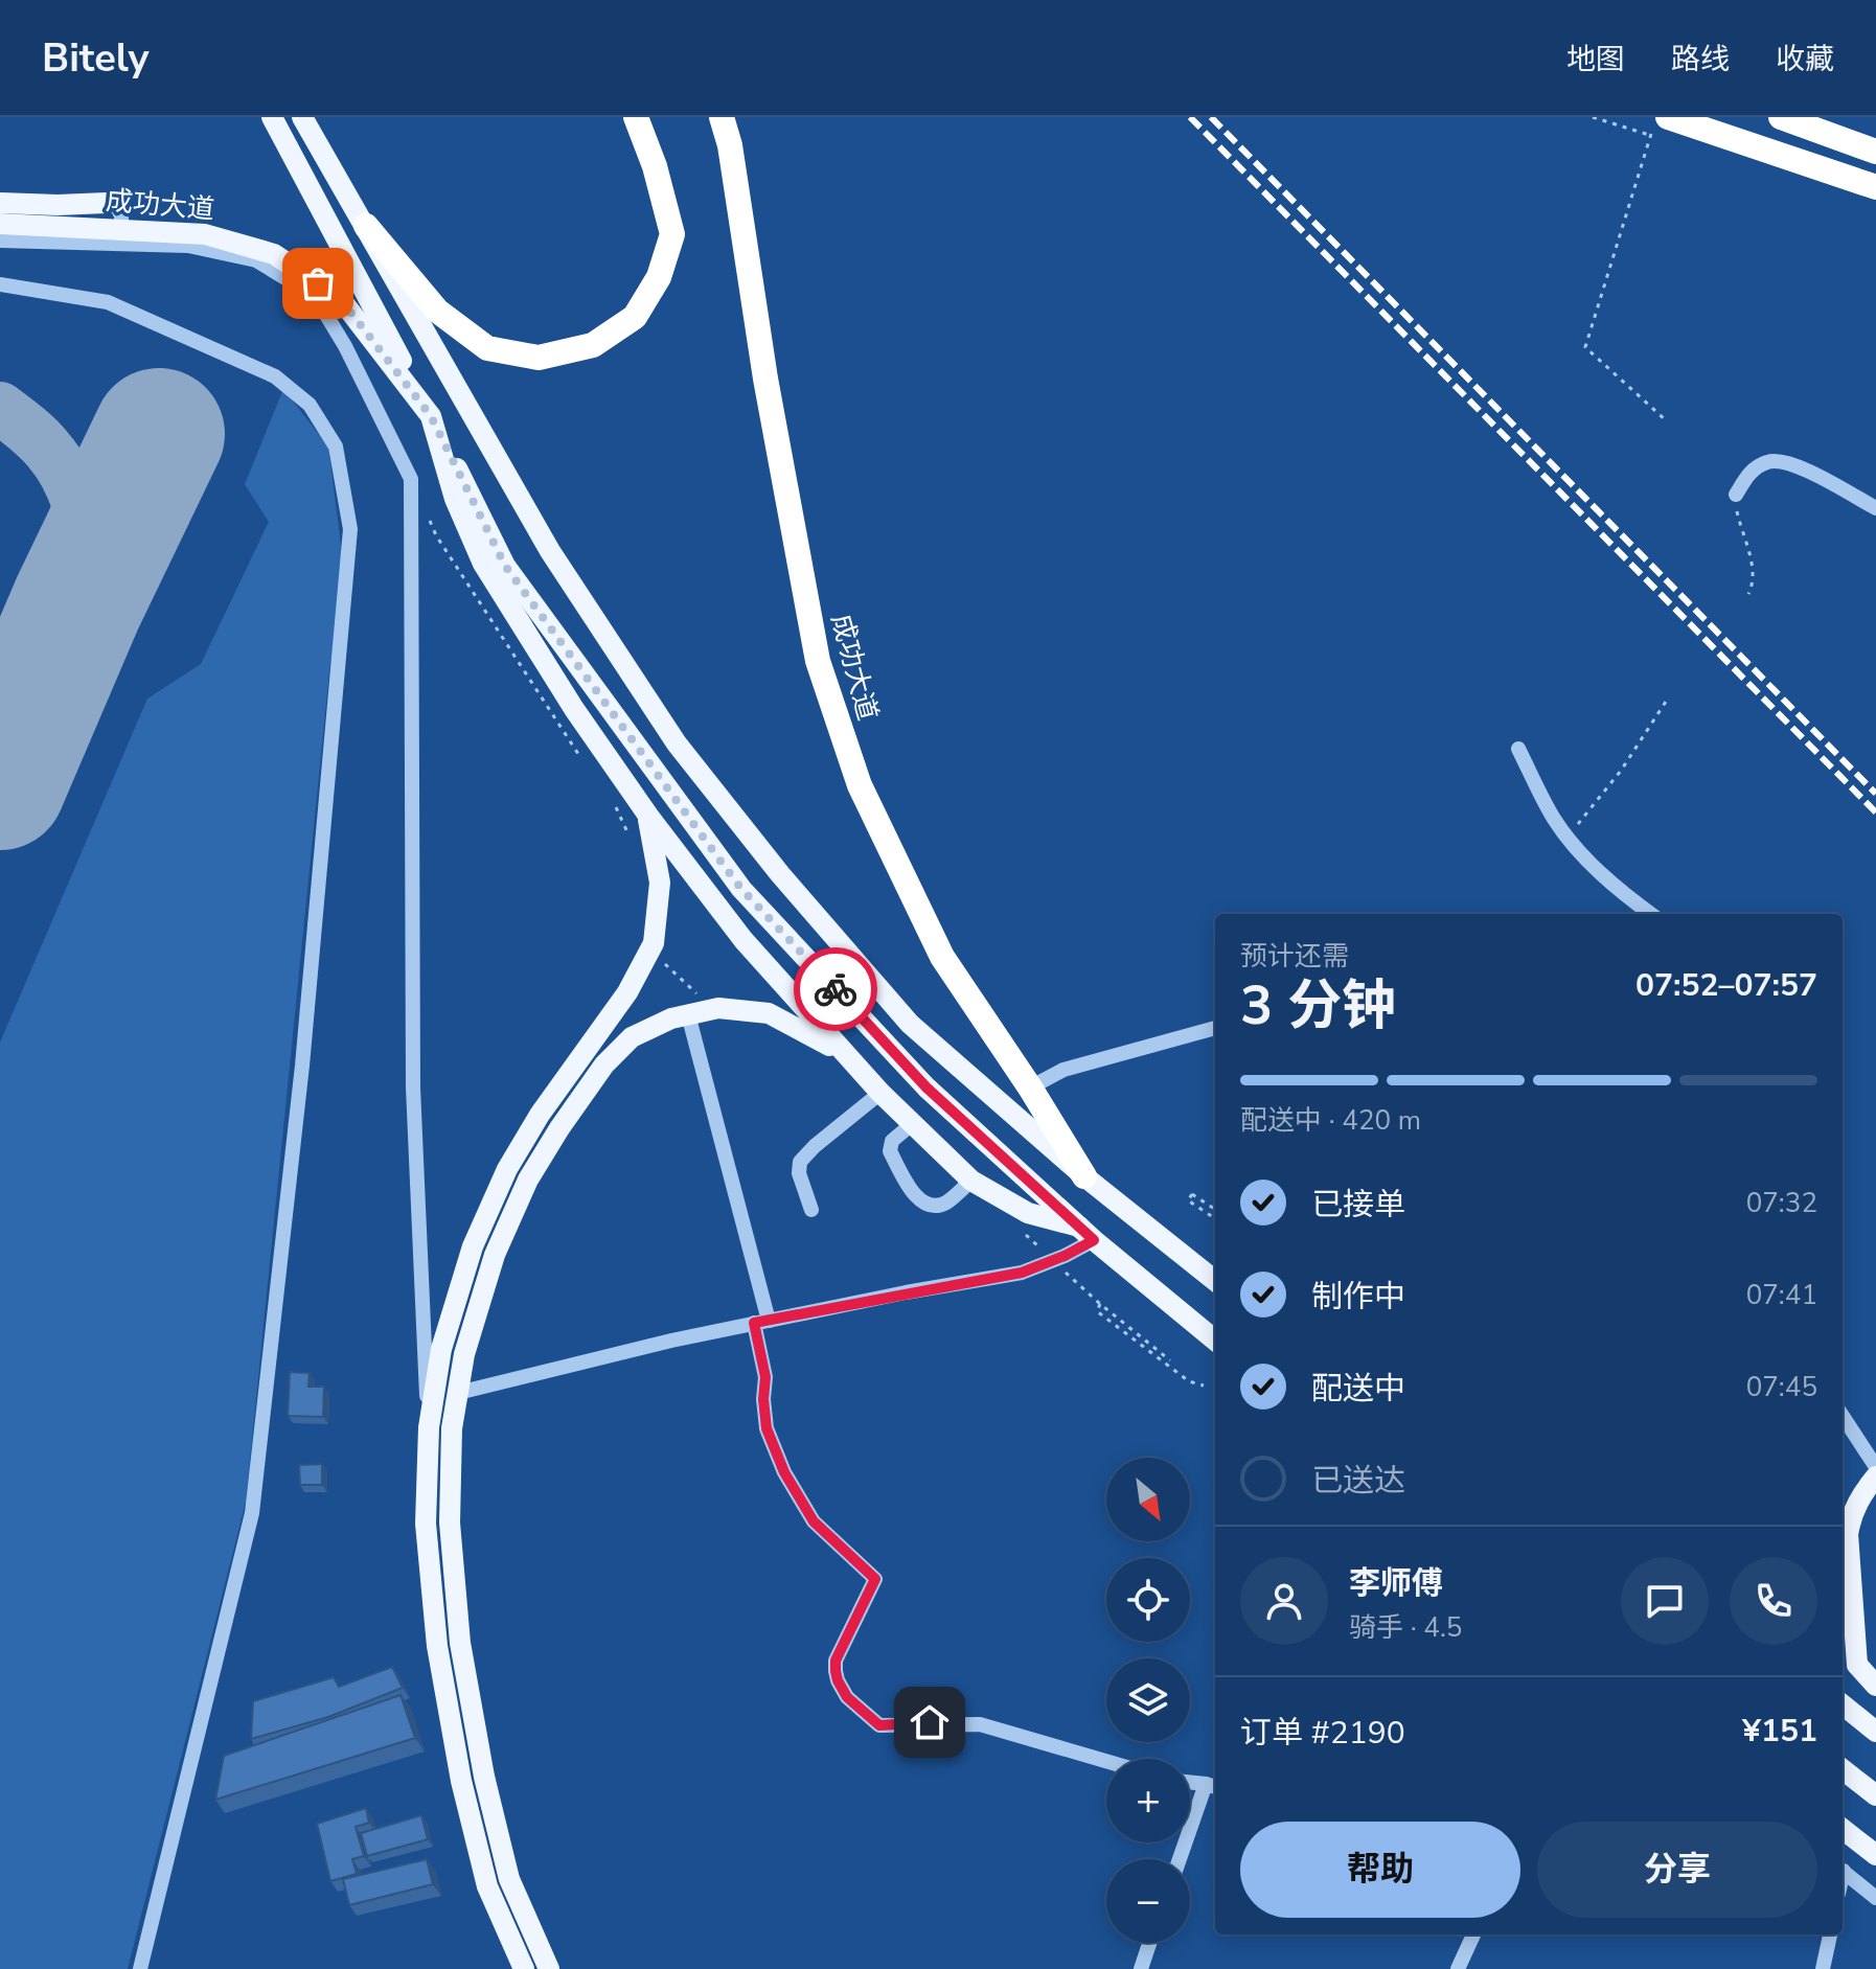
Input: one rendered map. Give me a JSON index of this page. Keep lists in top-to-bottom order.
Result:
{
  "streets": {
    "highway": ["成功大道"]
  },
  "north": "bottom right",
  "page": {
    "header": "Bitely",
    "nav": ["地图", "路线", "收藏"],
    "heading": ["3 分钟", "预计还需", "07:52–07:57"],
    "panel": [
      "李师傅",
      "骑手 · 4.5",
      "订单 #2190",
      "¥151"
    ],
    "bar": "配送中 · 420 m",
    "list": [
      ["已接单", "07:32"],
      ["制作中", "07:41"],
      ["配送中", "07:45"],
      "已送达"
    ],
    "map_buttons": ["+", "−"],
    "buttons": ["帮助", "分享"]
  }
}
